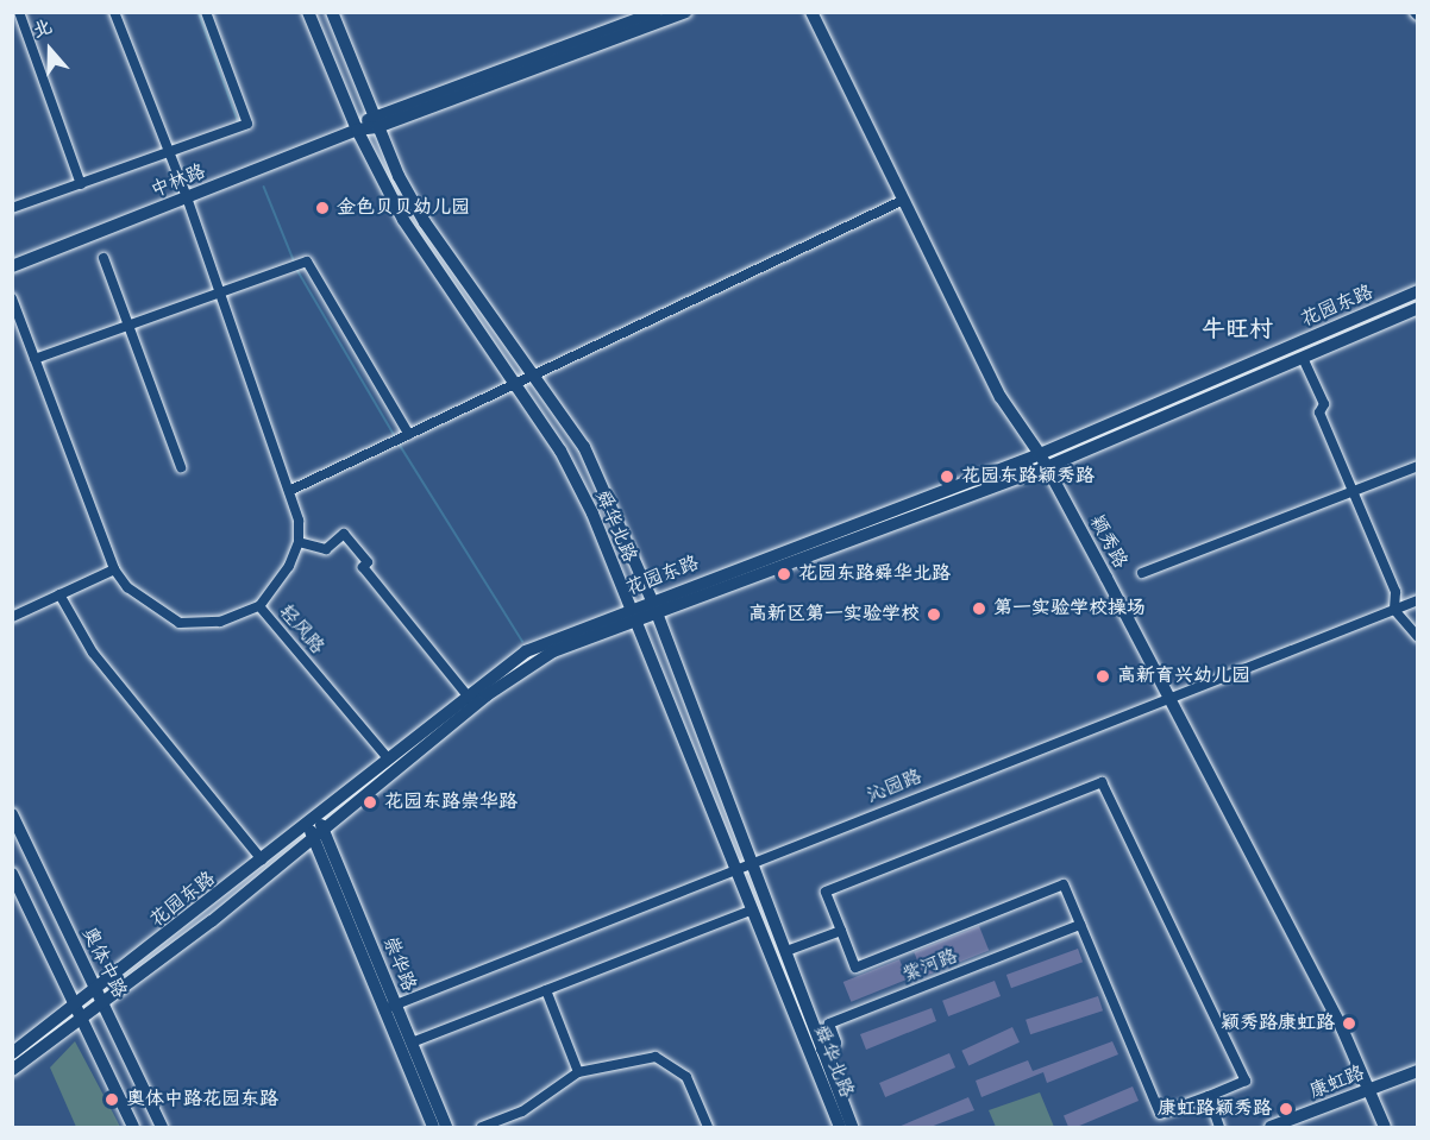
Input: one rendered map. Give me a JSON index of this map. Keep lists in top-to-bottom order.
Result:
{
  "streets": {
    "main road": [
      "中林路",
      "花园东路",
      "舜华北路",
      "颖秀路",
      "奥体中路",
      "崇华路",
      "康虹路"
    ],
    "street": ["轻风路", "沁园路", "紫河路"]
  },
  "crossings": [
    ["中林路", "舜华北路"],
    ["花园东路", "舜华北路"],
    ["花园东路", "颖秀路"],
    ["花园东路", "轻风路"],
    ["花园东路", "奥体中路"],
    ["花园东路", "崇华路"],
    ["舜华北路", "沁园路"],
    ["舜华北路", "紫河路"],
    ["颖秀路", "沁园路"],
    ["颖秀路", "康虹路"],
    ["沁园路", "崇华路"]
  ],
  "districts": ["牛旺村"],
  "places": [
    "金色贝贝幼儿园",
    "花园东路颖秀路",
    "花园东路舜华北路",
    "第一实验学校操场",
    "高新区第一实验学校",
    "高新育兴幼儿园",
    "花园东路崇华路",
    "颖秀路康虹路",
    "奥体中路花园东路",
    "康虹路颖秀路"
  ],
  "north": "top"
}
